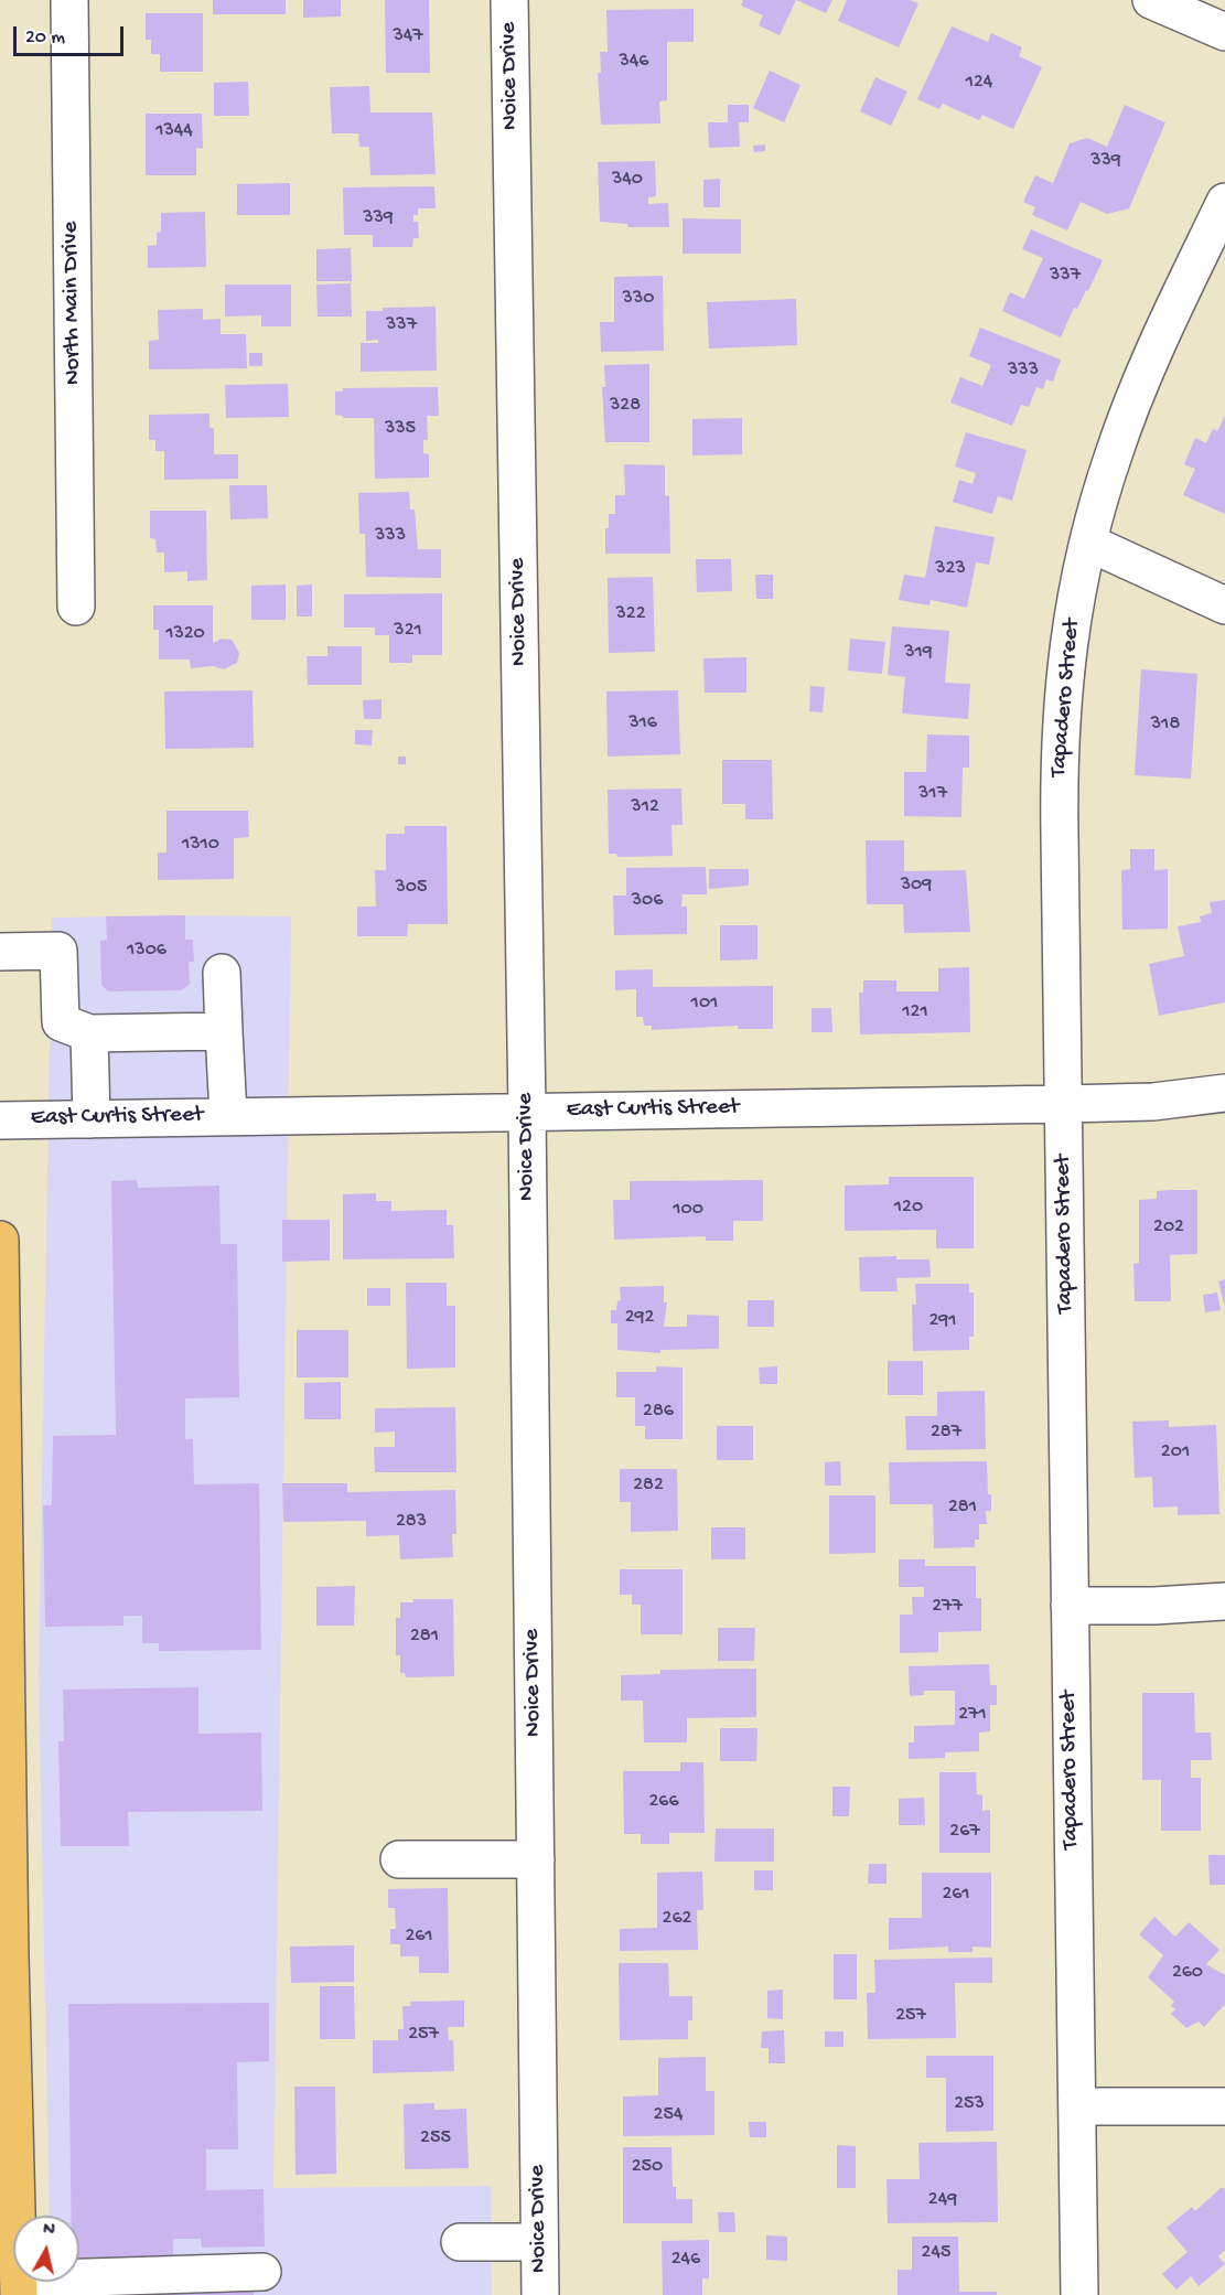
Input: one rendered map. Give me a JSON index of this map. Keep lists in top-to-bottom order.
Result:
{
  "streets": {
    "street": [
      "Noice Drive",
      "North Main Drive",
      "Tapadero Street",
      "East Curtis Street"
    ]
  },
  "crossings": [
    ["Noice Drive", "East Curtis Street"],
    ["Tapadero Street", "East Curtis Street"]
  ],
  "house_numbers": [
    "347",
    "346",
    "124",
    "1344",
    "339",
    "340",
    "339",
    "337",
    "330",
    "337",
    "333",
    "328",
    "335",
    "333",
    "323",
    "322",
    "321",
    "1320",
    "319",
    "316",
    "318",
    "317",
    "312",
    "1310",
    "309",
    "305",
    "306",
    "1306",
    "101",
    "121",
    "120",
    "100",
    "202",
    "292",
    "291",
    "286",
    "287",
    "201",
    "282",
    "281",
    "283",
    "277",
    "281",
    "271",
    "266",
    "267",
    "261",
    "262",
    "261",
    "260",
    "257",
    "257",
    "253",
    "254",
    "255",
    "250",
    "249",
    "245",
    "246"
  ],
  "scale_bar": "20 m",
  "north": "top"
}
